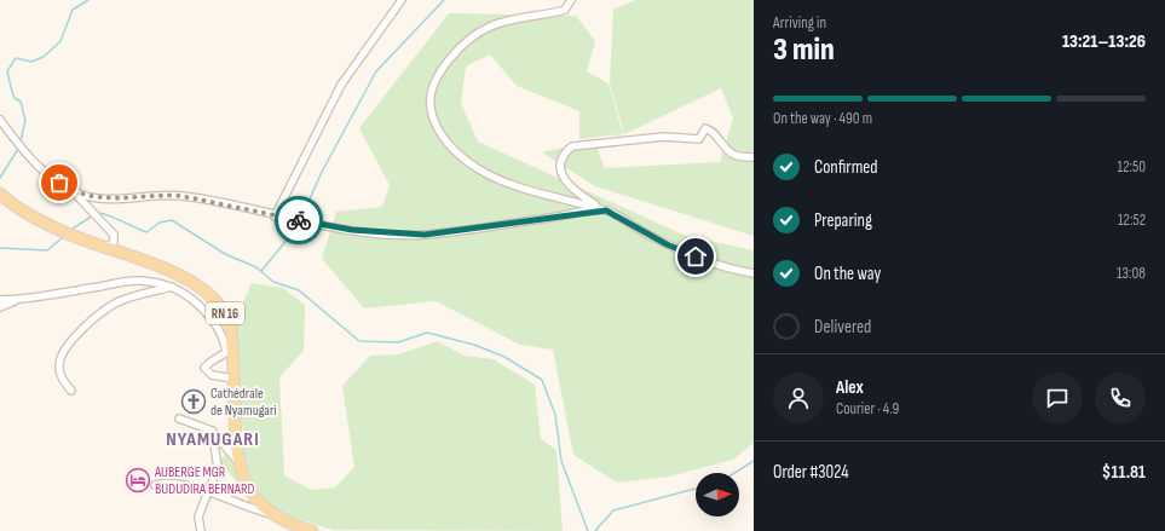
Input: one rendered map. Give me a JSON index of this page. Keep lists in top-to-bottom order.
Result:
{
  "streets": {
    "main road": ["RN 16"]
  },
  "districts": ["NYAMUGARI"],
  "places": {
    "church": ["Cathédrale de Nyamugari"],
    "hotel": ["AUBERGE MGR BUDUDIRA BERNARD"]
  },
  "north": "right",
  "page": {
    "heading": ["3 min", "Arriving in", "13:21–13:26"],
    "panel": [
      "Alex",
      "Courier · 4.9",
      "Order #3024",
      "$11.81"
    ],
    "bar": "On the way · 490 m",
    "list": [
      ["Confirmed", "12:50"],
      ["Preparing", "12:52"],
      ["On the way", "13:08"],
      "Delivered"
    ]
  }
}
